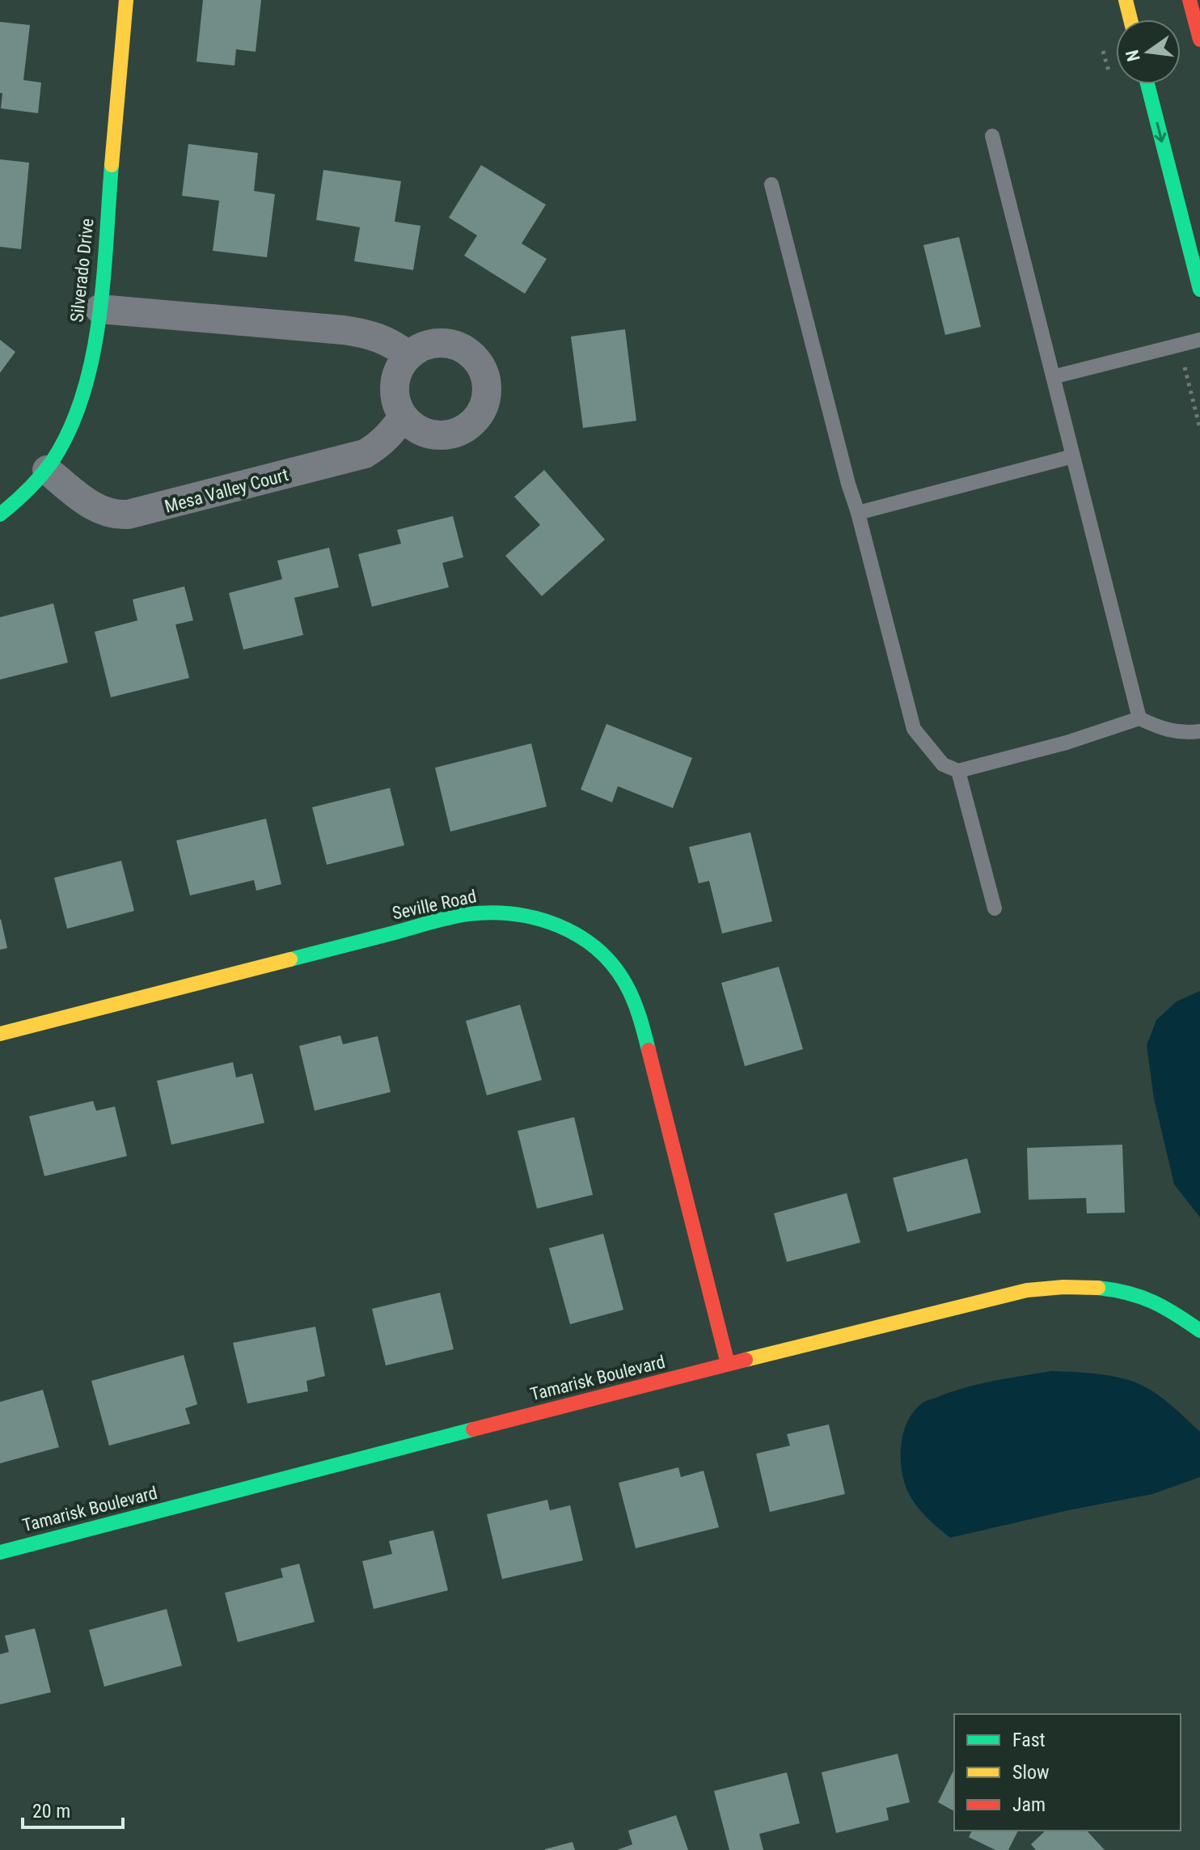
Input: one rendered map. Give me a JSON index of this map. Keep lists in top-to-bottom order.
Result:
{
  "streets": {
    "street": [
      "Silverado Drive",
      "Mesa Valley Court",
      "Seville Road",
      "Tamarisk Boulevard"
    ]
  },
  "crossings": [
    ["Silverado Drive", "Mesa Valley Court"],
    ["Seville Road", "Tamarisk Boulevard"]
  ],
  "legend": ["Fast", "Slow", "Jam"],
  "scale_bar": "20 m",
  "north": "left"
}
